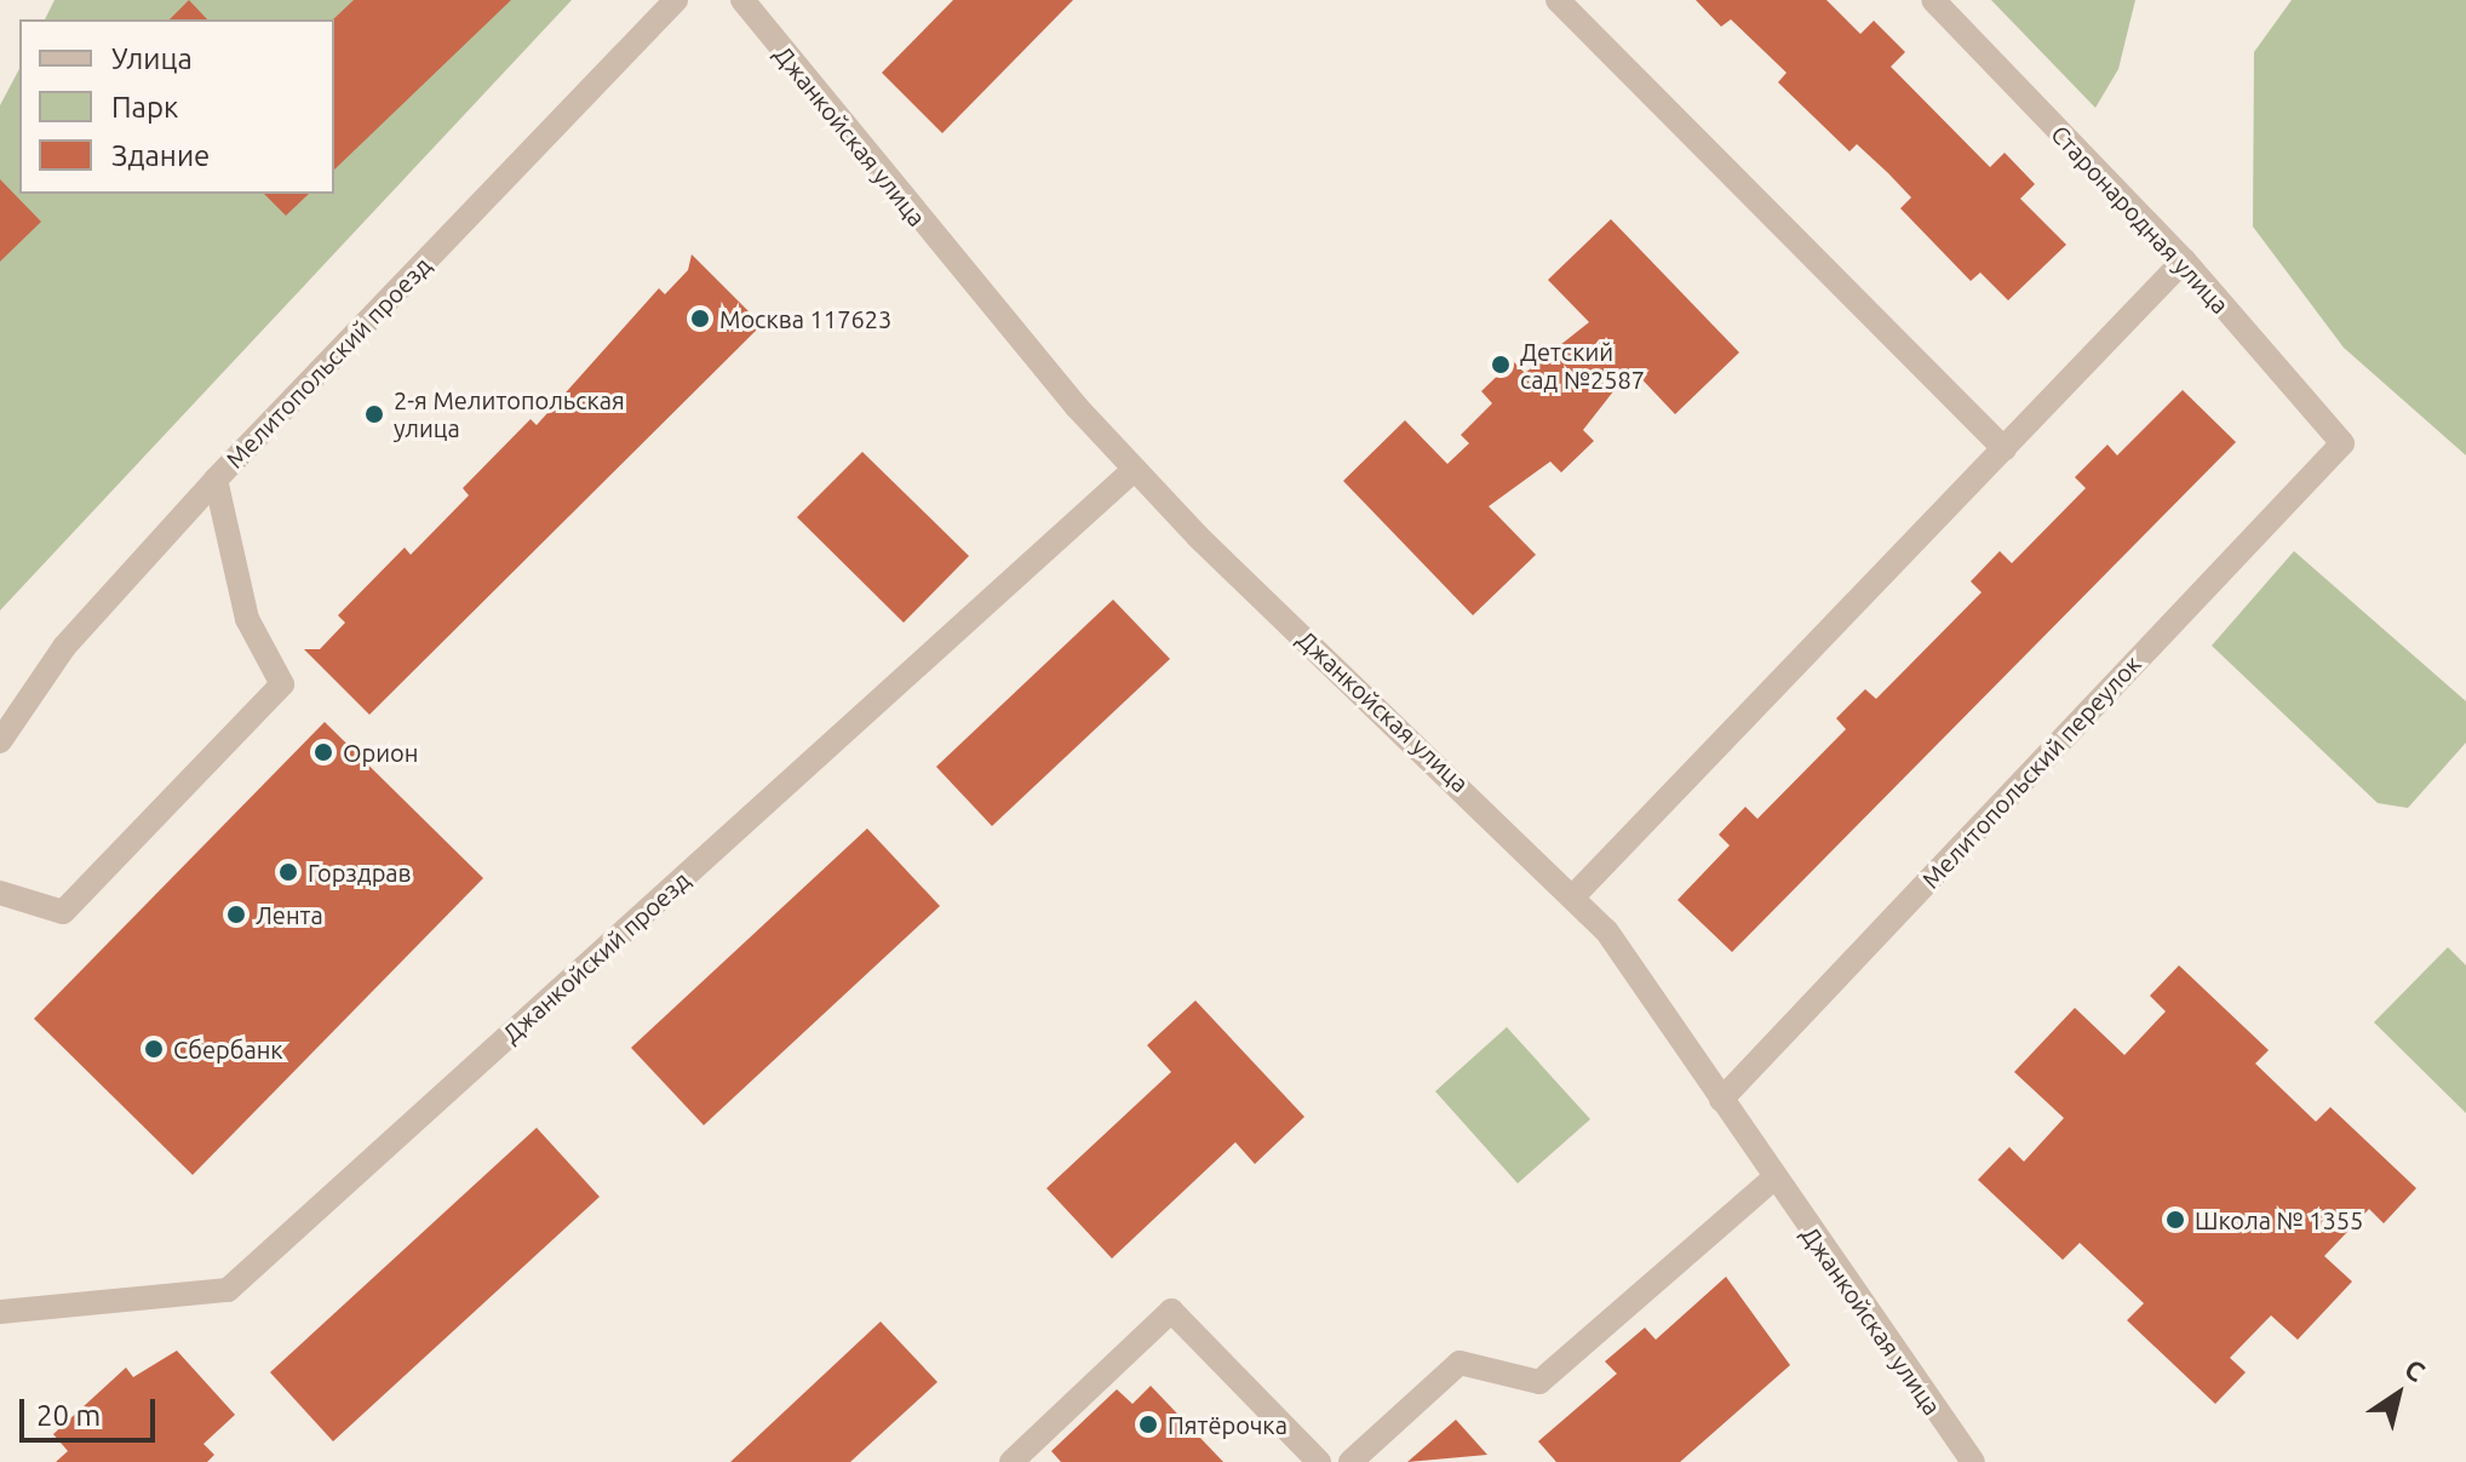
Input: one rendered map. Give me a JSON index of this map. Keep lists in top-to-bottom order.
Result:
{
  "streets": {
    "street": [
      "Джанкойская улица",
      "Старонародная улица",
      "Мелитопольский проезд",
      "Мелитопольский переулок",
      "Джанкойский проезд"
    ]
  },
  "crossings": [
    ["Джанкойская улица", "Мелитопольский переулок"],
    ["Джанкойская улица", "Джанкойский проезд"],
    ["Старонародная улица", "Мелитопольский переулок"]
  ],
  "places": [
    "Москва 117623",
    "Детский сад №2587",
    "2-я Мелитопольская улица",
    "Орион",
    "Горздрав",
    "Лента",
    "Сбербанк",
    "Школа № 1355",
    "Пятёрочка"
  ],
  "legend": ["Улица", "Парк", "Здание"],
  "scale_bar": "20 m",
  "north": "top right"
}
